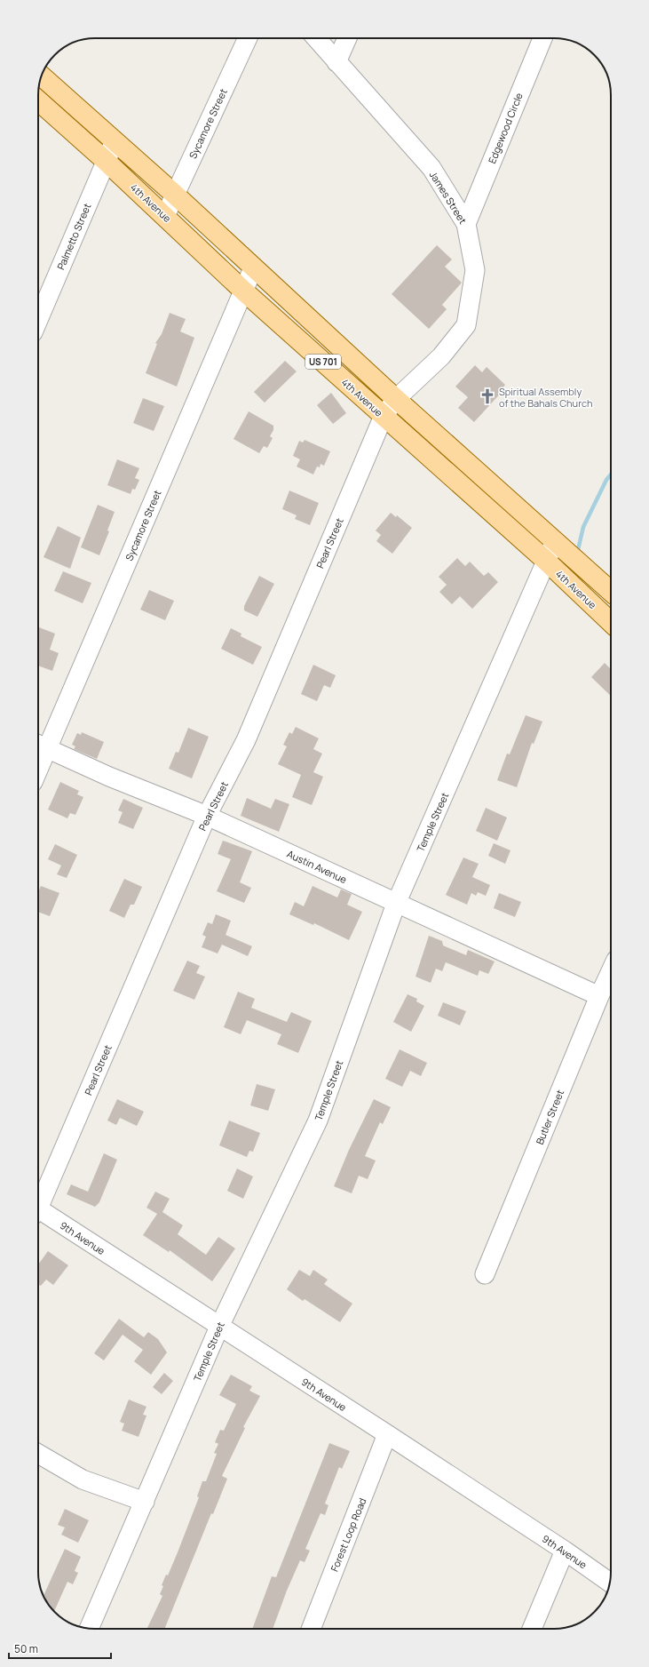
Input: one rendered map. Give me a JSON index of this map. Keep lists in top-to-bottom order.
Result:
{
  "streets": {
    "main road": ["4th Avenue", "US 701"],
    "street": [
      "Sycamore Street",
      "Edgewood Circle",
      "James Street",
      "Palmetto Street",
      "Pearl Street",
      "Temple Street",
      "Austin Avenue",
      "Butler Street",
      "9th Avenue",
      "Forest Loop Road"
    ]
  },
  "crossings": [
    ["Sycamore Street", "4th Avenue"],
    ["Sycamore Street", "US 701"],
    ["Sycamore Street", "Austin Avenue"],
    ["Edgewood Circle", "James Street"],
    ["James Street", "US 701"],
    ["James Street", "Pearl Street"],
    ["4th Avenue", "Palmetto Street"],
    ["4th Avenue", "Pearl Street"],
    ["4th Avenue", "Temple Street"],
    ["Palmetto Street", "US 701"],
    ["US 701", "Pearl Street"],
    ["US 701", "Temple Street"],
    ["Pearl Street", "Austin Avenue"],
    ["Temple Street", "Austin Avenue"],
    ["Temple Street", "9th Avenue"],
    ["Austin Avenue", "Butler Street"],
    ["9th Avenue", "Forest Loop Road"]
  ],
  "places": {
    "church": ["Spiritual Assembly of the Bahals Church"]
  },
  "scale_bar": "50 m"
}
